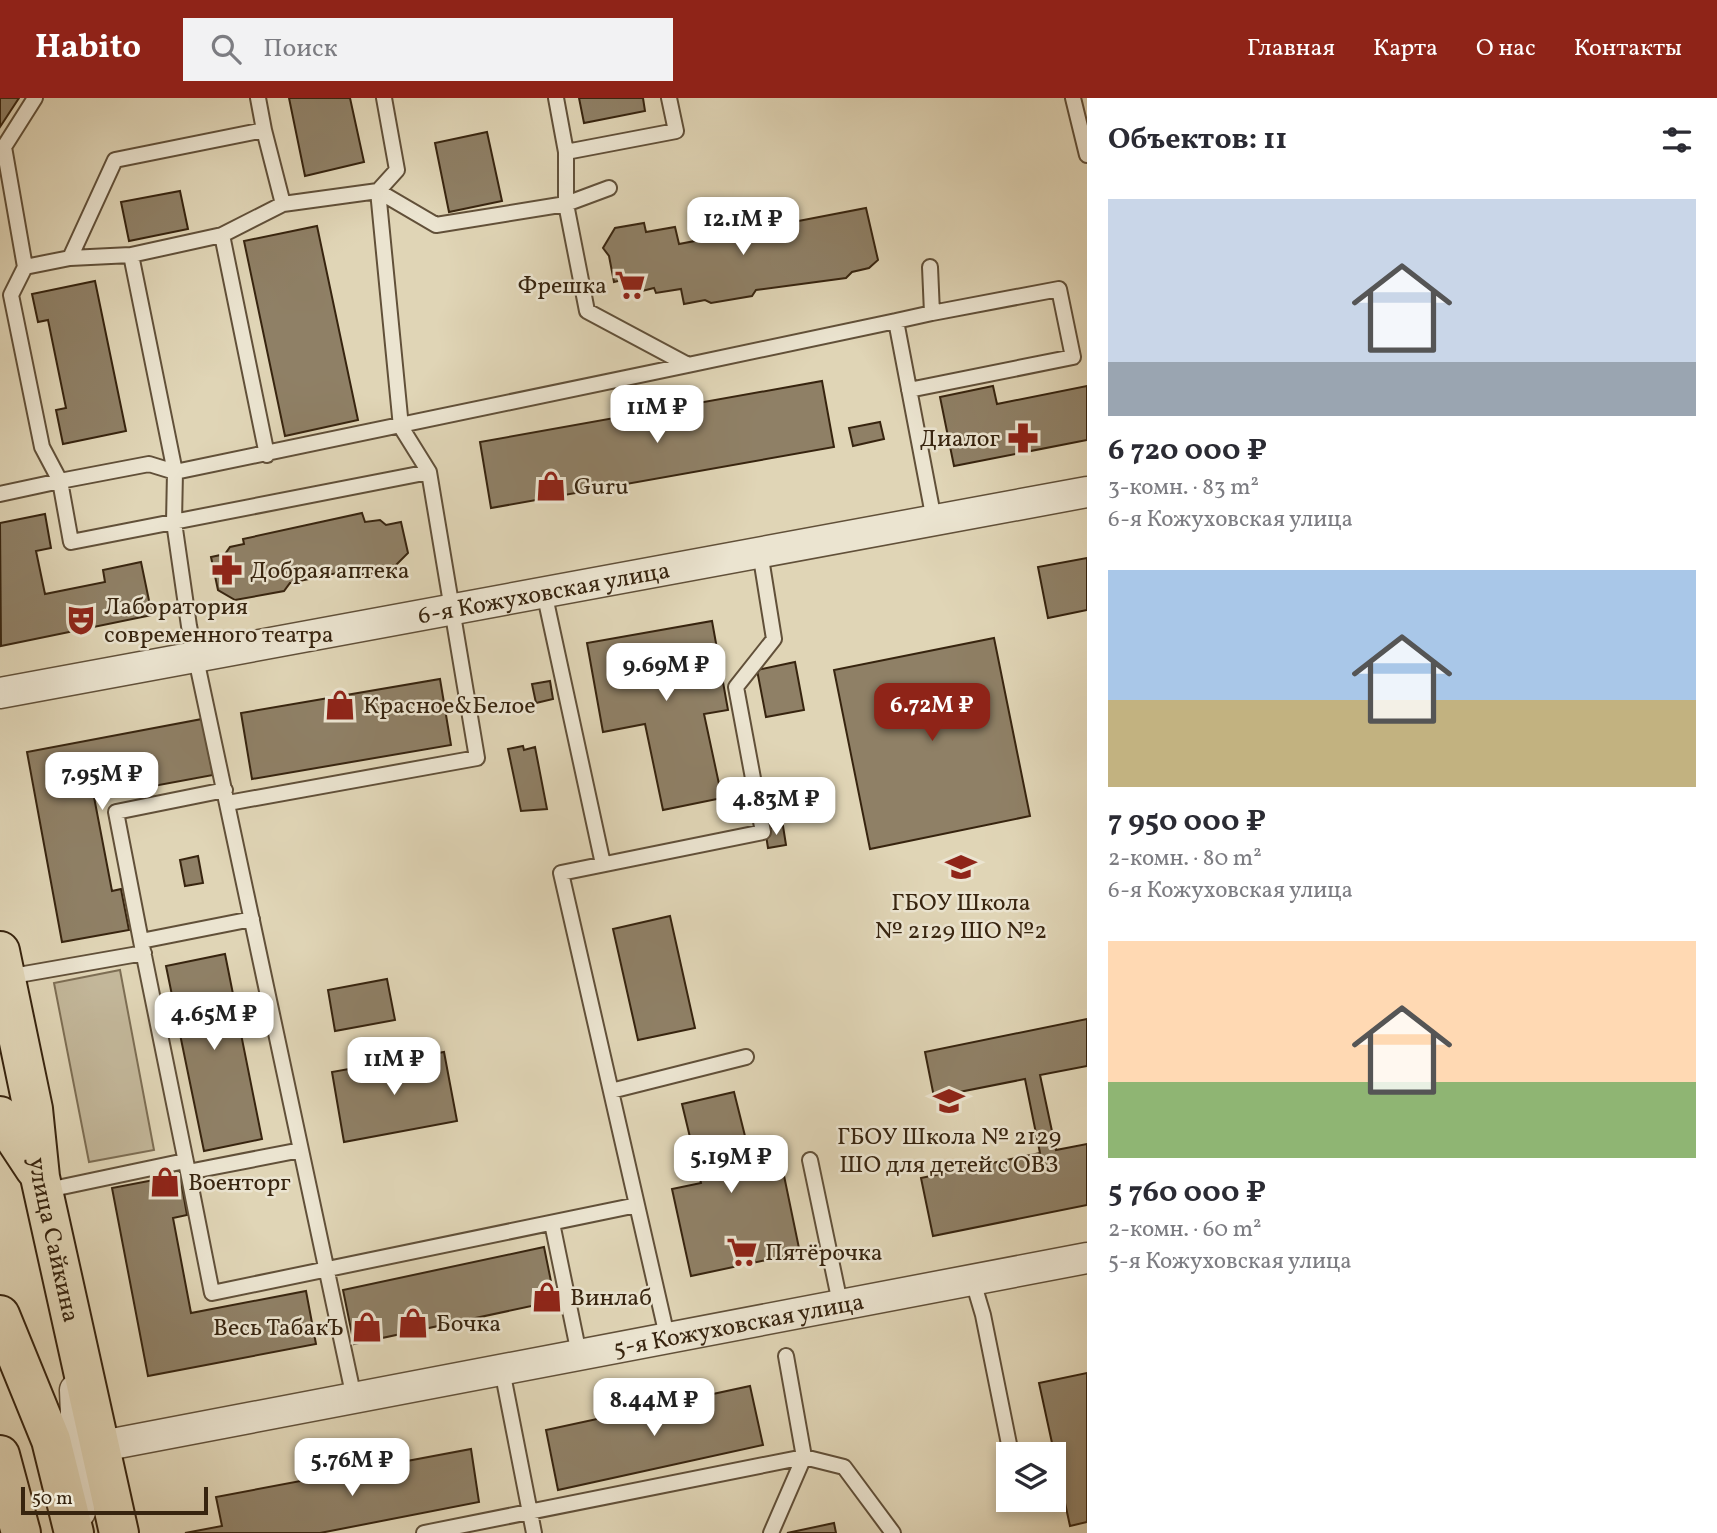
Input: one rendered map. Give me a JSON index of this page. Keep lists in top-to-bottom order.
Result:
{
  "streets": {
    "main road": ["улица Сайкина"],
    "street": ["6-я Кожуховская улица", "5-я Кожуховская улица"]
  },
  "places": {
    "supermarket": ["Фрешка", "Пятёрочка"],
    "pharmacy": ["Диалог", "Добрая аптека"],
    "shop": [
      "Guru",
      "Красное&Белое",
      "Военторг",
      "Винлаб",
      "Бочка",
      "Весь ТабакЪ"
    ],
    "theatre": ["Лаборатория современного театра"],
    "school or university": ["ГБОУ Школа № 2129 ШО №2", "ГБОУ Школа № 2129 ШО для детей с ОВЗ"]
  },
  "scale_bar": "50 m",
  "page": {
    "header": "Habito",
    "search": "Поиск",
    "nav": [
      "Главная",
      "Карта",
      "О нас",
      "Контакты"
    ],
    "heading": "Объектов: 11",
    "list": [
      {
        "name": "6 720 000 ₽",
        "note": "3-комн. · 83 m² · 6-я Кожуховская улица"
      },
      {
        "name": "7 950 000 ₽",
        "note": "2-комн. · 80 m² · 6-я Кожуховская улица"
      },
      {
        "name": "5 760 000 ₽",
        "note": "2-комн. · 60 m² · 5-я Кожуховская улица"
      }
    ],
    "price": [
      "12.1M ₽",
      "11M ₽",
      "9.69M ₽",
      "6.72M ₽",
      "7.95M ₽",
      "4.83M ₽",
      "4.65M ₽",
      "11M ₽",
      "5.19M ₽",
      "8.44M ₽",
      "5.76M ₽"
    ],
    "scale": "50 m"
  }
}
